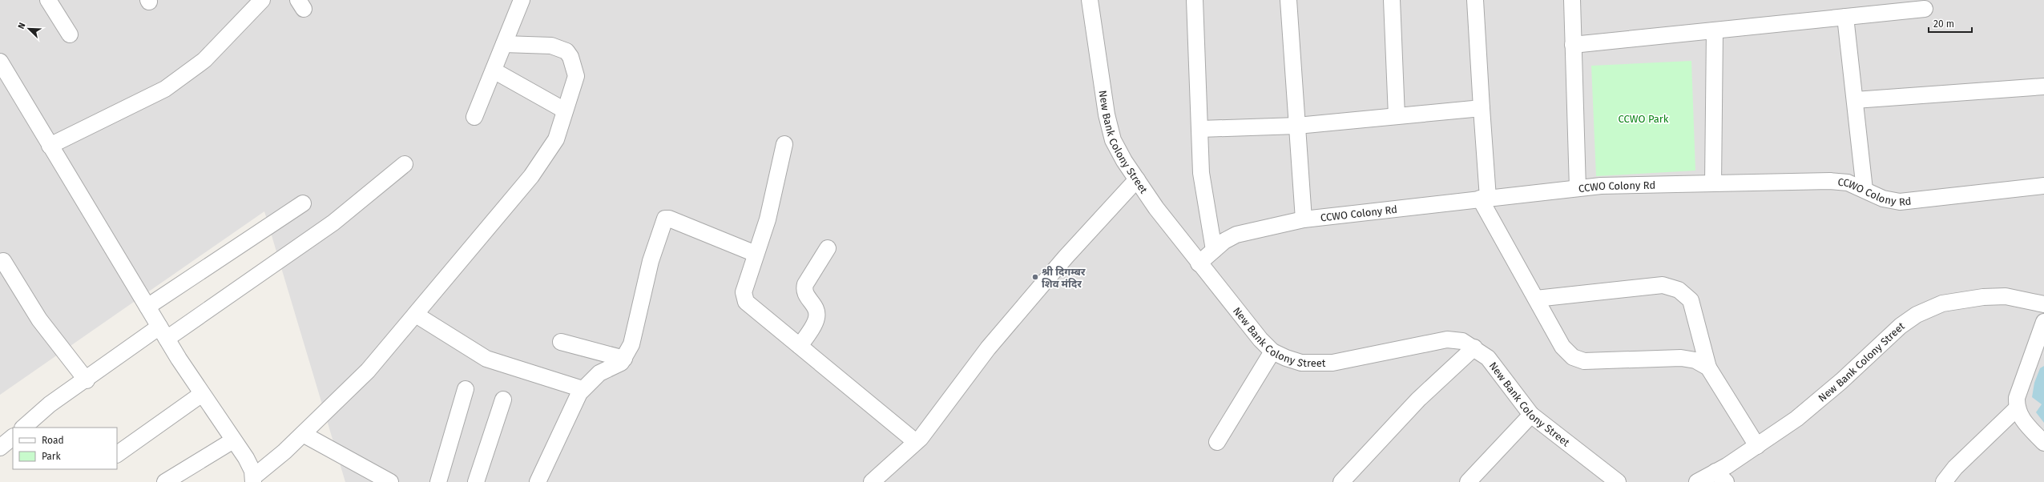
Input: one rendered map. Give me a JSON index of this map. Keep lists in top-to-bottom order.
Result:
{
  "streets": {
    "street": ["New Bank Colony Street", "CCWO Colony Rd"]
  },
  "crossings": [
    ["New Bank Colony Street", "CCWO Colony Rd"]
  ],
  "parks": ["CCWO Park"],
  "places": ["श्री दिगम्बर शिव मंदिर"],
  "legend": ["Road", "Park"],
  "scale_bar": "20 m",
  "north": "top left"
}
